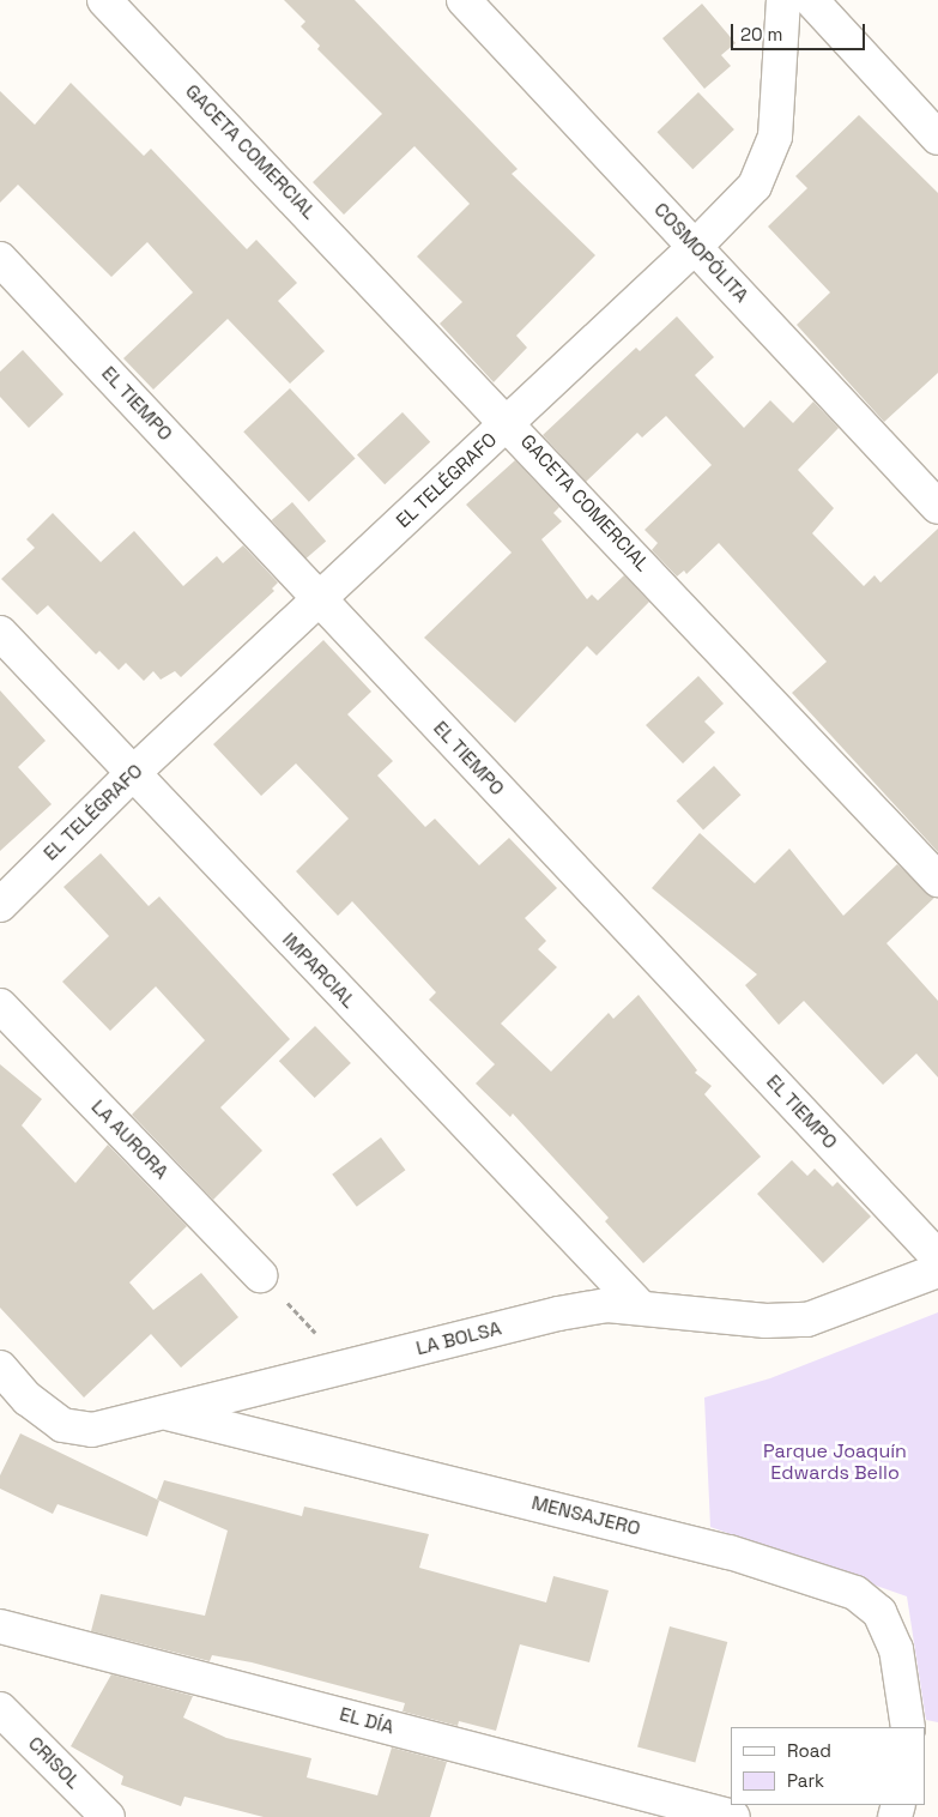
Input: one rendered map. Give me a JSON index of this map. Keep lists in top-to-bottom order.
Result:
{
  "streets": {
    "street": [
      "GACETA COMERCIAL",
      "COSMOPÓLITA",
      "EL TIEMPO",
      "EL TELÉGRAFO",
      "IMPARCIAL",
      "LA AURORA",
      "LA BOLSA",
      "MENSAJERO",
      "EL DÍA",
      "CRISOL"
    ]
  },
  "crossings": [
    ["GACETA COMERCIAL", "EL TELÉGRAFO"],
    ["COSMOPÓLITA", "EL TELÉGRAFO"],
    ["EL TIEMPO", "EL TELÉGRAFO"],
    ["EL TELÉGRAFO", "IMPARCIAL"],
    ["IMPARCIAL", "LA BOLSA"],
    ["LA BOLSA", "MENSAJERO"]
  ],
  "parks": ["Parque Joaquín Edwards Bello"],
  "legend": ["Road", "Park"],
  "scale_bar": "20 m"
}
